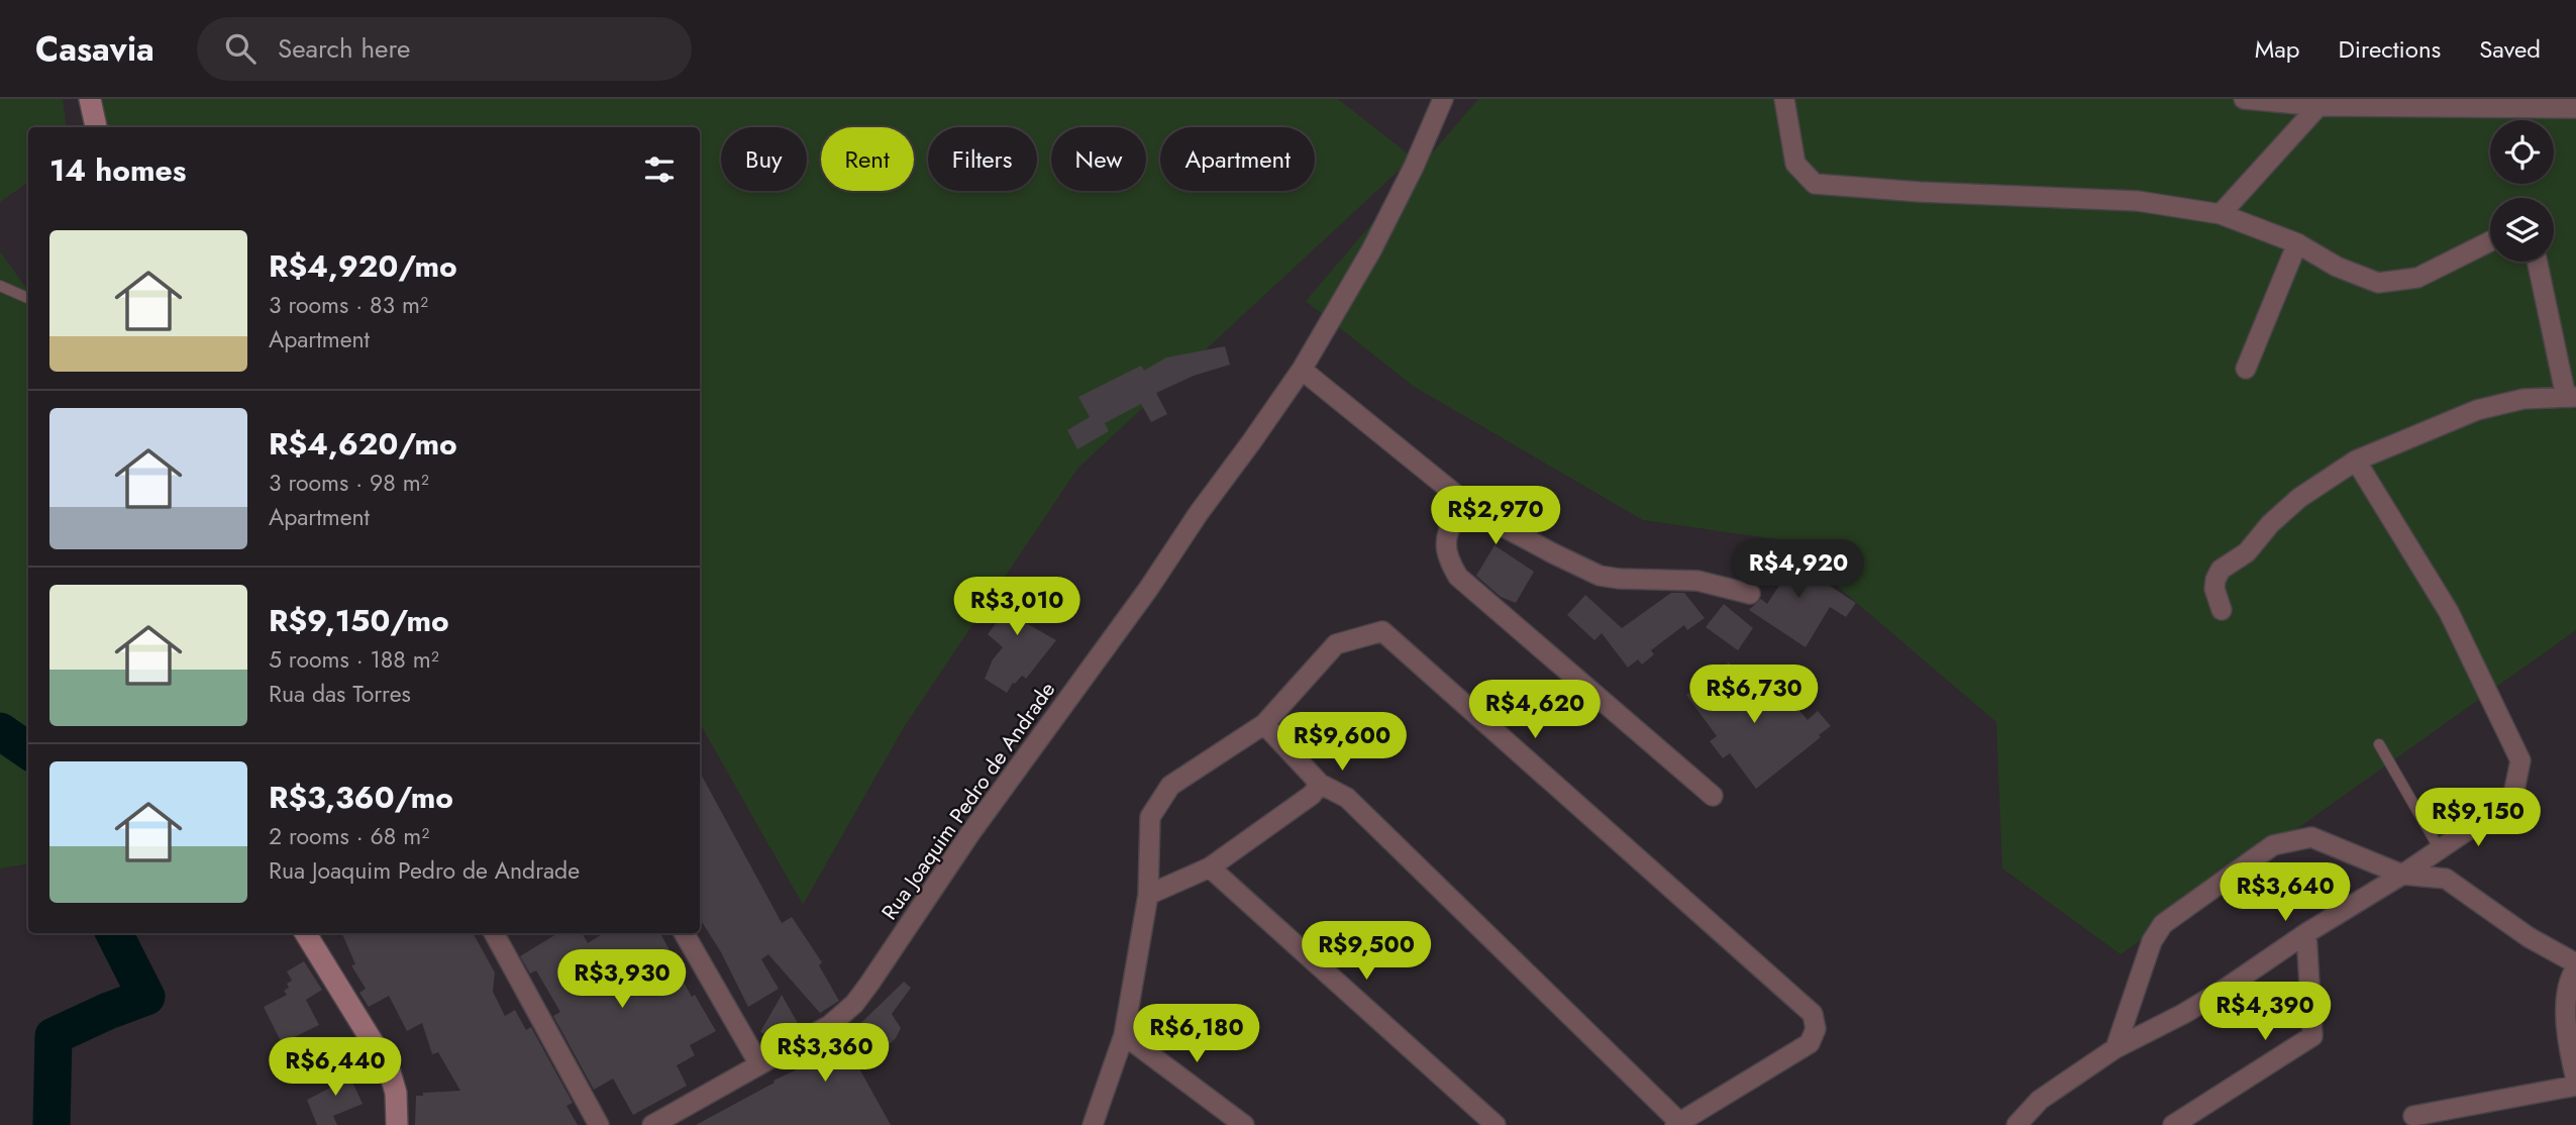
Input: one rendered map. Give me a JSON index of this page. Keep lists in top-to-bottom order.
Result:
{
  "streets": {
    "street": ["Rua Joaquim Pedro de Andrade"]
  },
  "page": {
    "header": "Casavia",
    "search": "Search here",
    "nav": ["Map", "Directions", "Saved"],
    "chip": [
      "Buy",
      "Rent",
      "Filters",
      "New",
      "Apartment"
    ],
    "heading": "14 homes",
    "list": [
      {
        "name": "R$4,920/mo",
        "note": "3 rooms · 83 m² · Apartment"
      },
      {
        "name": "R$4,620/mo",
        "note": "3 rooms · 98 m² · Apartment"
      },
      {
        "name": "R$9,150/mo",
        "note": "5 rooms · 188 m² · Rua das Torres"
      },
      {
        "name": "R$3,360/mo",
        "note": "2 rooms · 68 m² · Rua Joaquim Pedro de Andrade"
      }
    ],
    "price": [
      "R$2,970",
      "R$4,920",
      "R$3,010",
      "R$6,730",
      "R$4,620",
      "R$9,600",
      "R$9,150",
      "R$3,640",
      "R$9,500",
      "R$3,930",
      "R$4,390",
      "R$6,180",
      "R$3,360",
      "R$6,440"
    ]
  }
}
